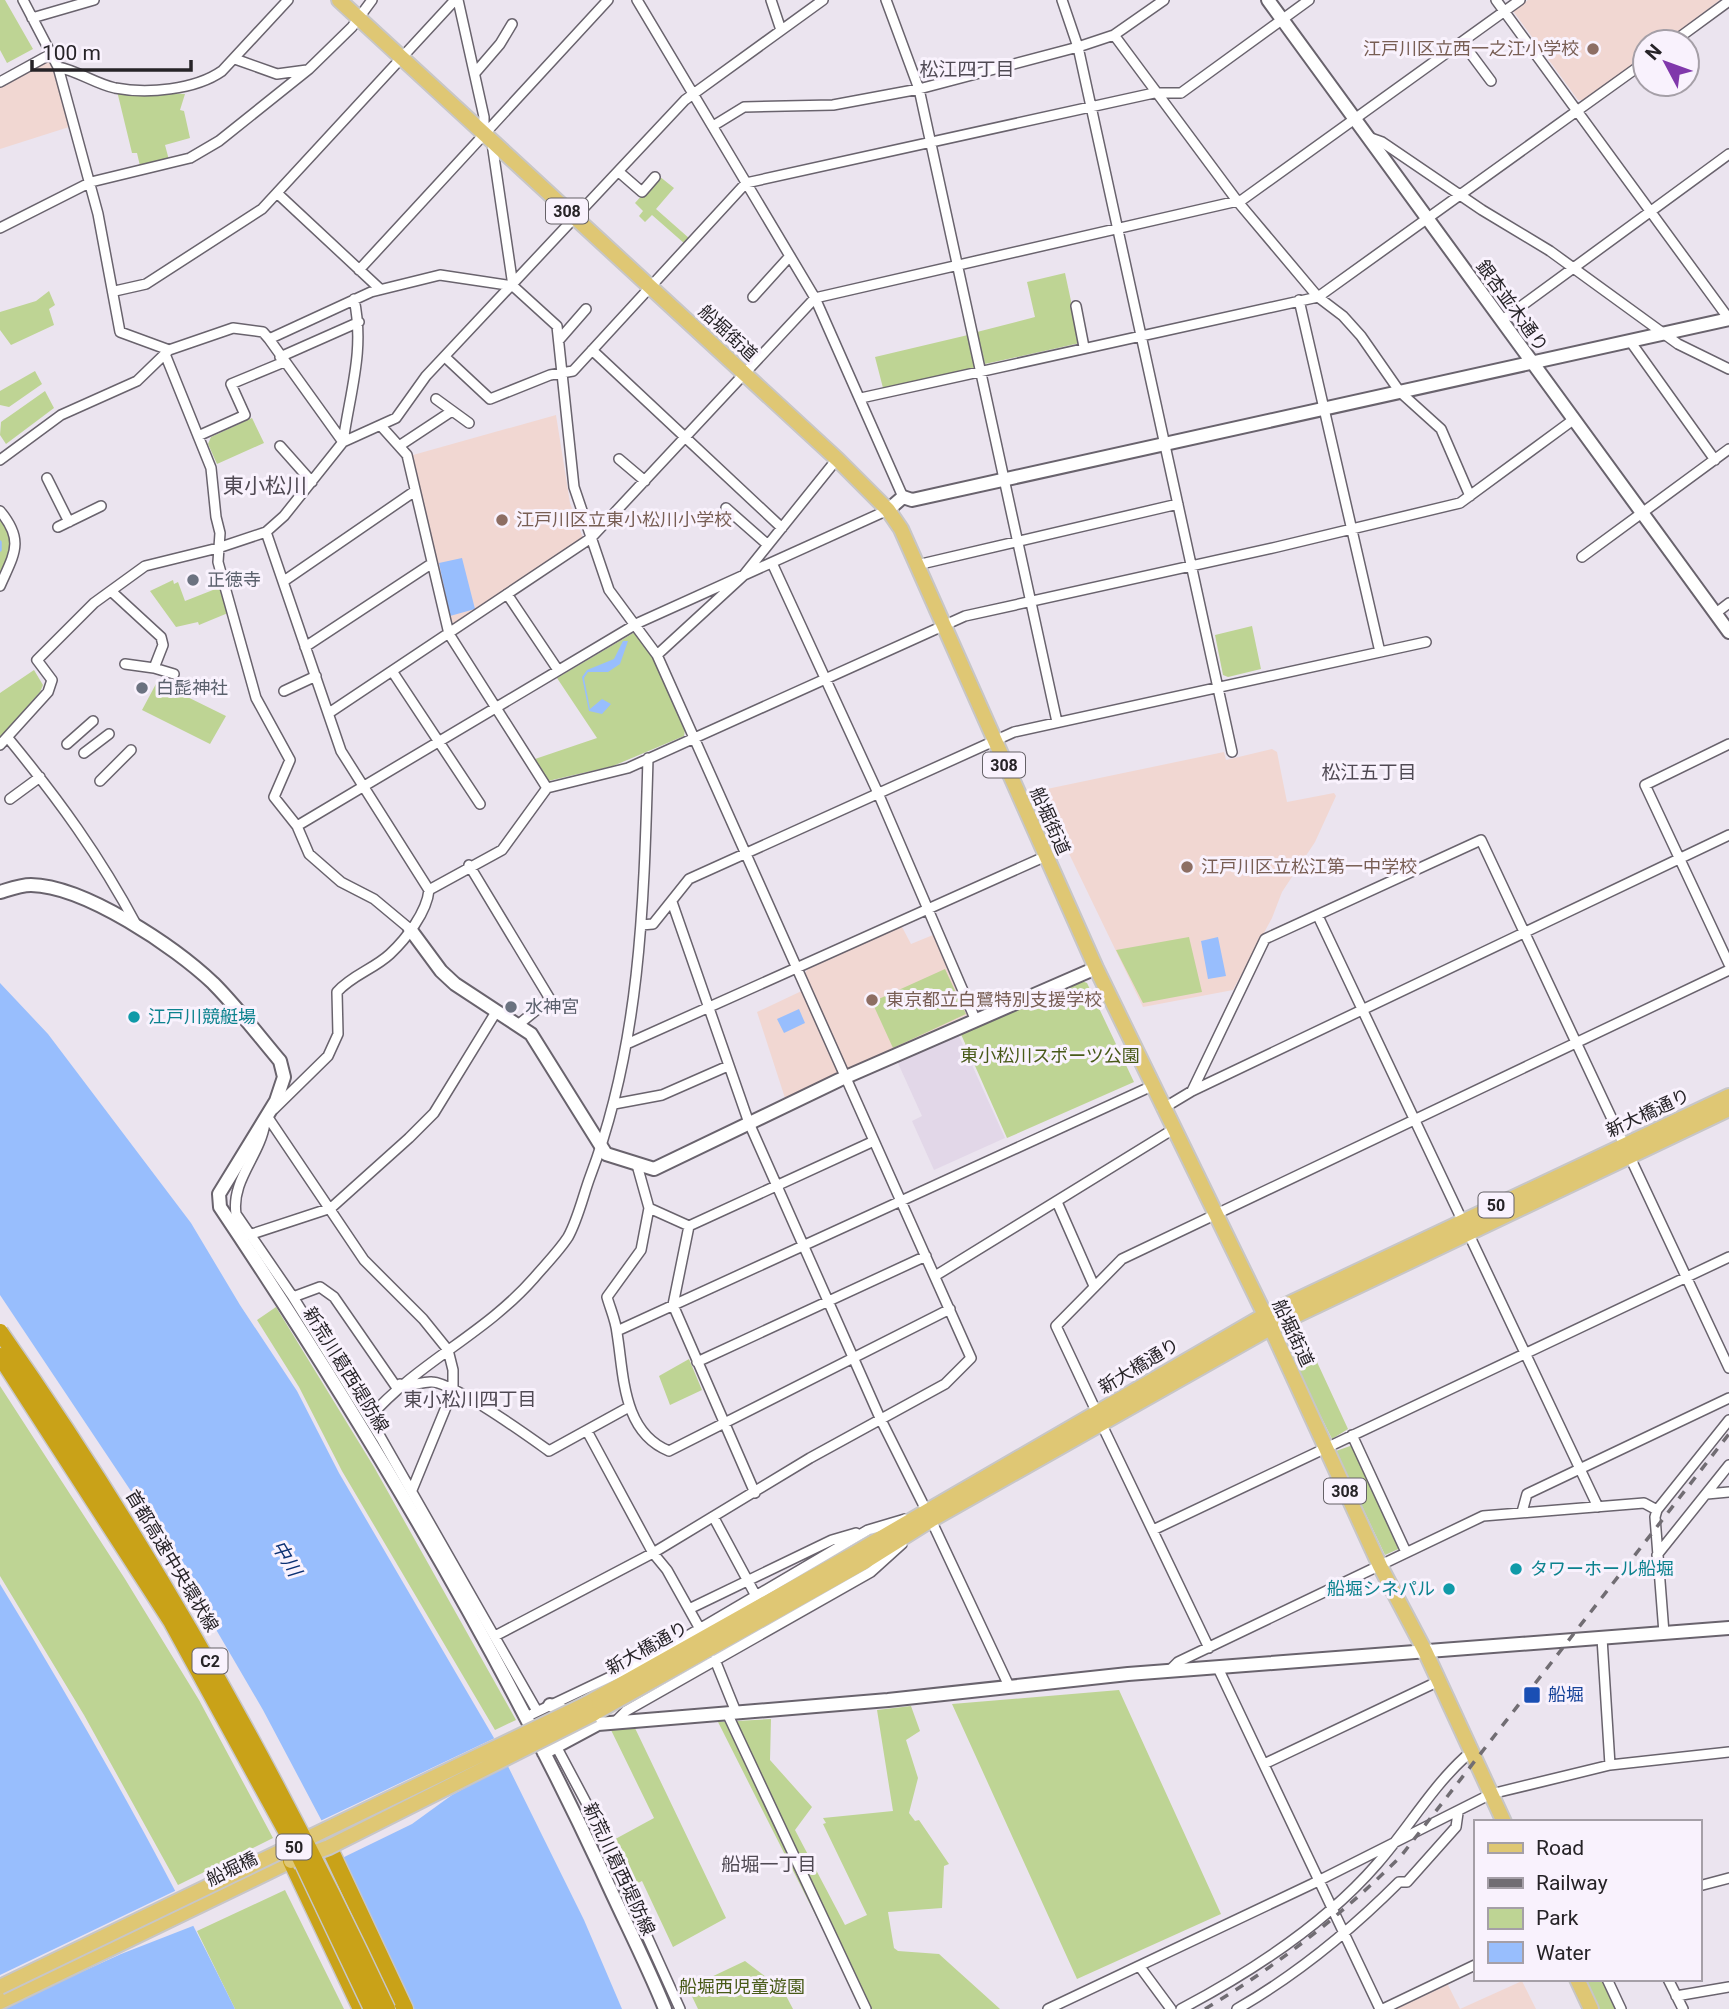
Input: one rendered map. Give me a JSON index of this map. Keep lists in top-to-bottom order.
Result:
{
  "streets": {
    "highway": ["首都高速中央環状線", "C2"],
    "main road": [
      "308",
      "船堀街道",
      "新大橋通り",
      "50",
      "船堀橋"
    ],
    "street": ["銀杏並木通り", "新荒川葛西堤防線"]
  },
  "crossings": [
    ["船堀街道", "新大橋通り"],
    ["新大橋通り", "船堀橋"]
  ],
  "districts": [
    "松江四丁目",
    "東小松川",
    "松江五丁目",
    "東小松川四丁目",
    "船堀一丁目"
  ],
  "water": ["中川"],
  "parks": ["東小松川スポーツ公園", "船堀西児童遊園"],
  "places": {
    "other": [
      "江戸川区立西一之江小学校",
      "江戸川区立東小松川小学校",
      "正徳寺",
      "白髭神社",
      "江戸川区立松江第一中学校",
      "東京都立白鷺特別支援学校",
      "水神宮",
      "江戸川競艇場",
      "タワーホール船堀",
      "船堀シネパル"
    ],
    "transit": ["船堀"]
  },
  "legend": [
    "Road",
    "Railway",
    "Park",
    "Water"
  ],
  "scale_bar": "100 m",
  "north": "top left"
}
